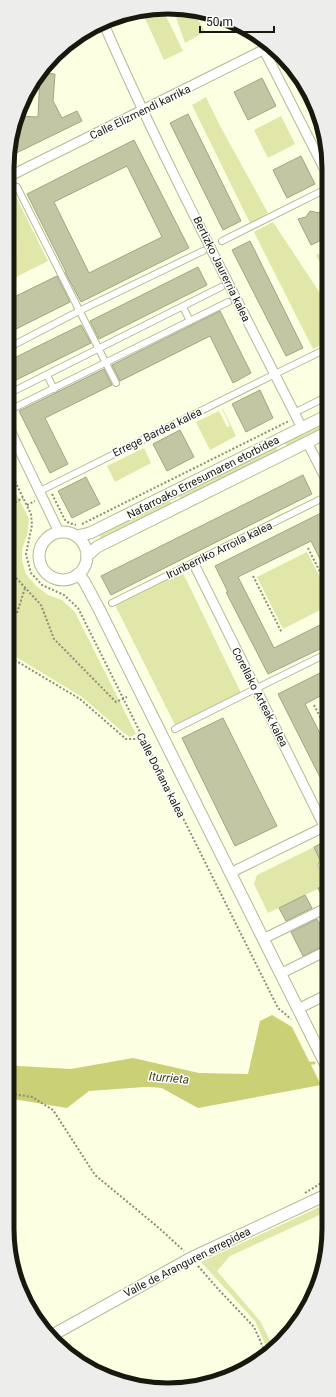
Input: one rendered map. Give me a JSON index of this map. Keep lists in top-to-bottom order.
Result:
{
  "streets": {
    "street": [
      "Calle Elizmendi karrika",
      "Bertizko Jaurerria kalea",
      "Errege Bardea kalea",
      "Nafarroako Erresumaren etorbidea",
      "Irunberriko Arroila kalea",
      "Corellako Arteak kalea",
      "Calle Doñana kalea",
      "Valle de Aranguren errepidea"
    ]
  },
  "crossings": [
    ["Calle Elizmendi karrika", "Bertizko Jaurerria kalea"],
    ["Bertizko Jaurerria kalea", "Nafarroako Erresumaren etorbidea"],
    ["Nafarroako Erresumaren etorbidea", "Calle Doñana kalea"]
  ],
  "water": ["Iturrieta"],
  "scale_bar": "50 m"
}
